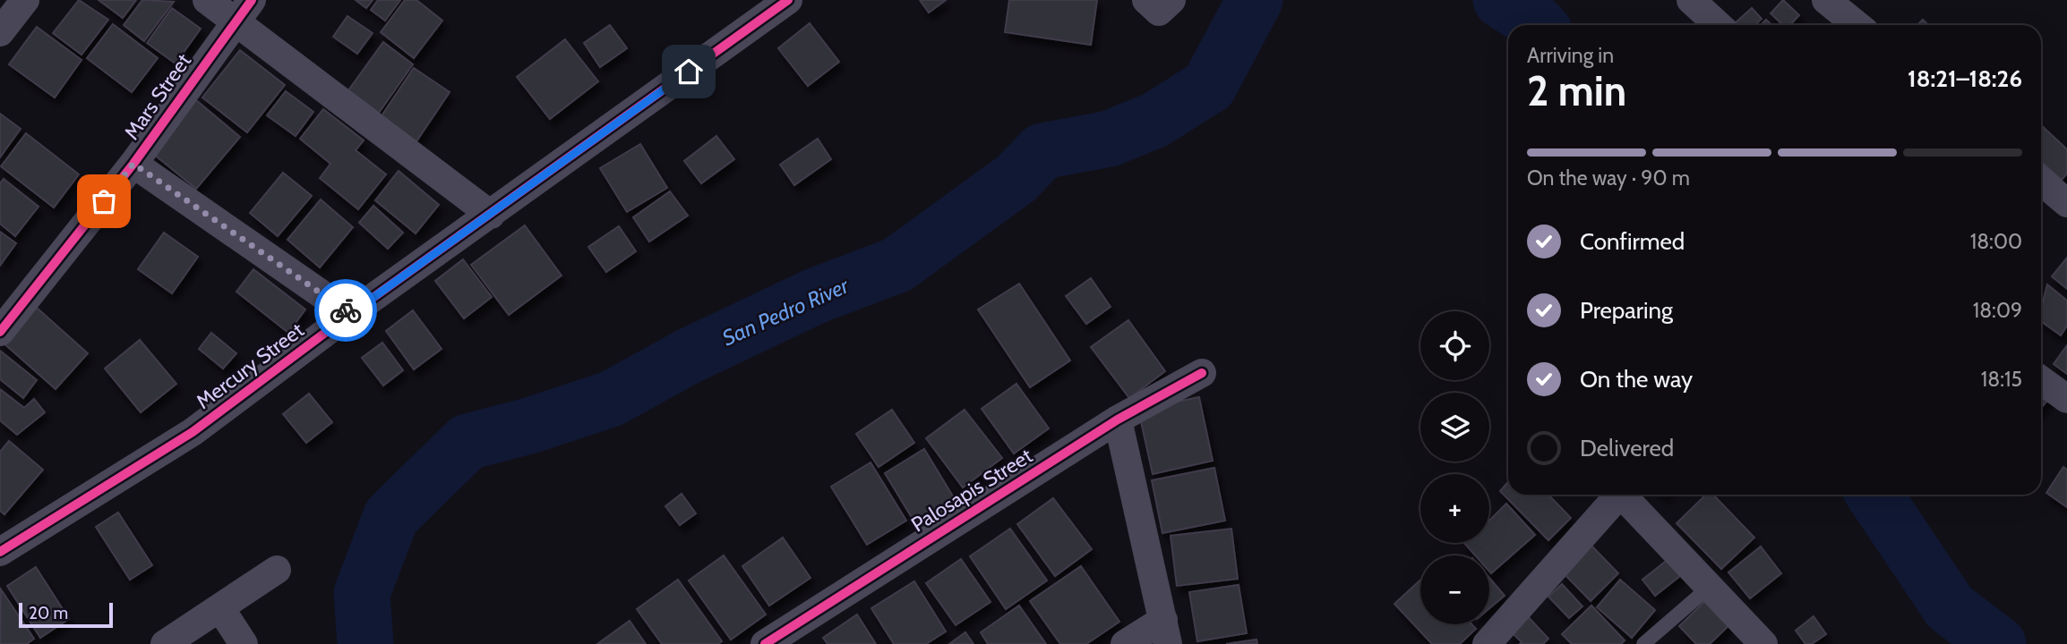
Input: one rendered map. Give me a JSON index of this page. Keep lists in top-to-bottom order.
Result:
{
  "streets": {
    "street": ["Mars Street", "Mercury Street", "Palosapis Street"]
  },
  "water": ["San Pedro River"],
  "scale_bar": "20 m",
  "page": {
    "heading": ["2 min", "Arriving in", "18:21–18:26"],
    "bar": "On the way · 90 m",
    "list": [
      ["Confirmed", "18:00"],
      ["Preparing", "18:09"],
      ["On the way", "18:15"],
      "Delivered"
    ],
    "map_buttons": ["+", "−"],
    "scale": "20 m"
  }
}
